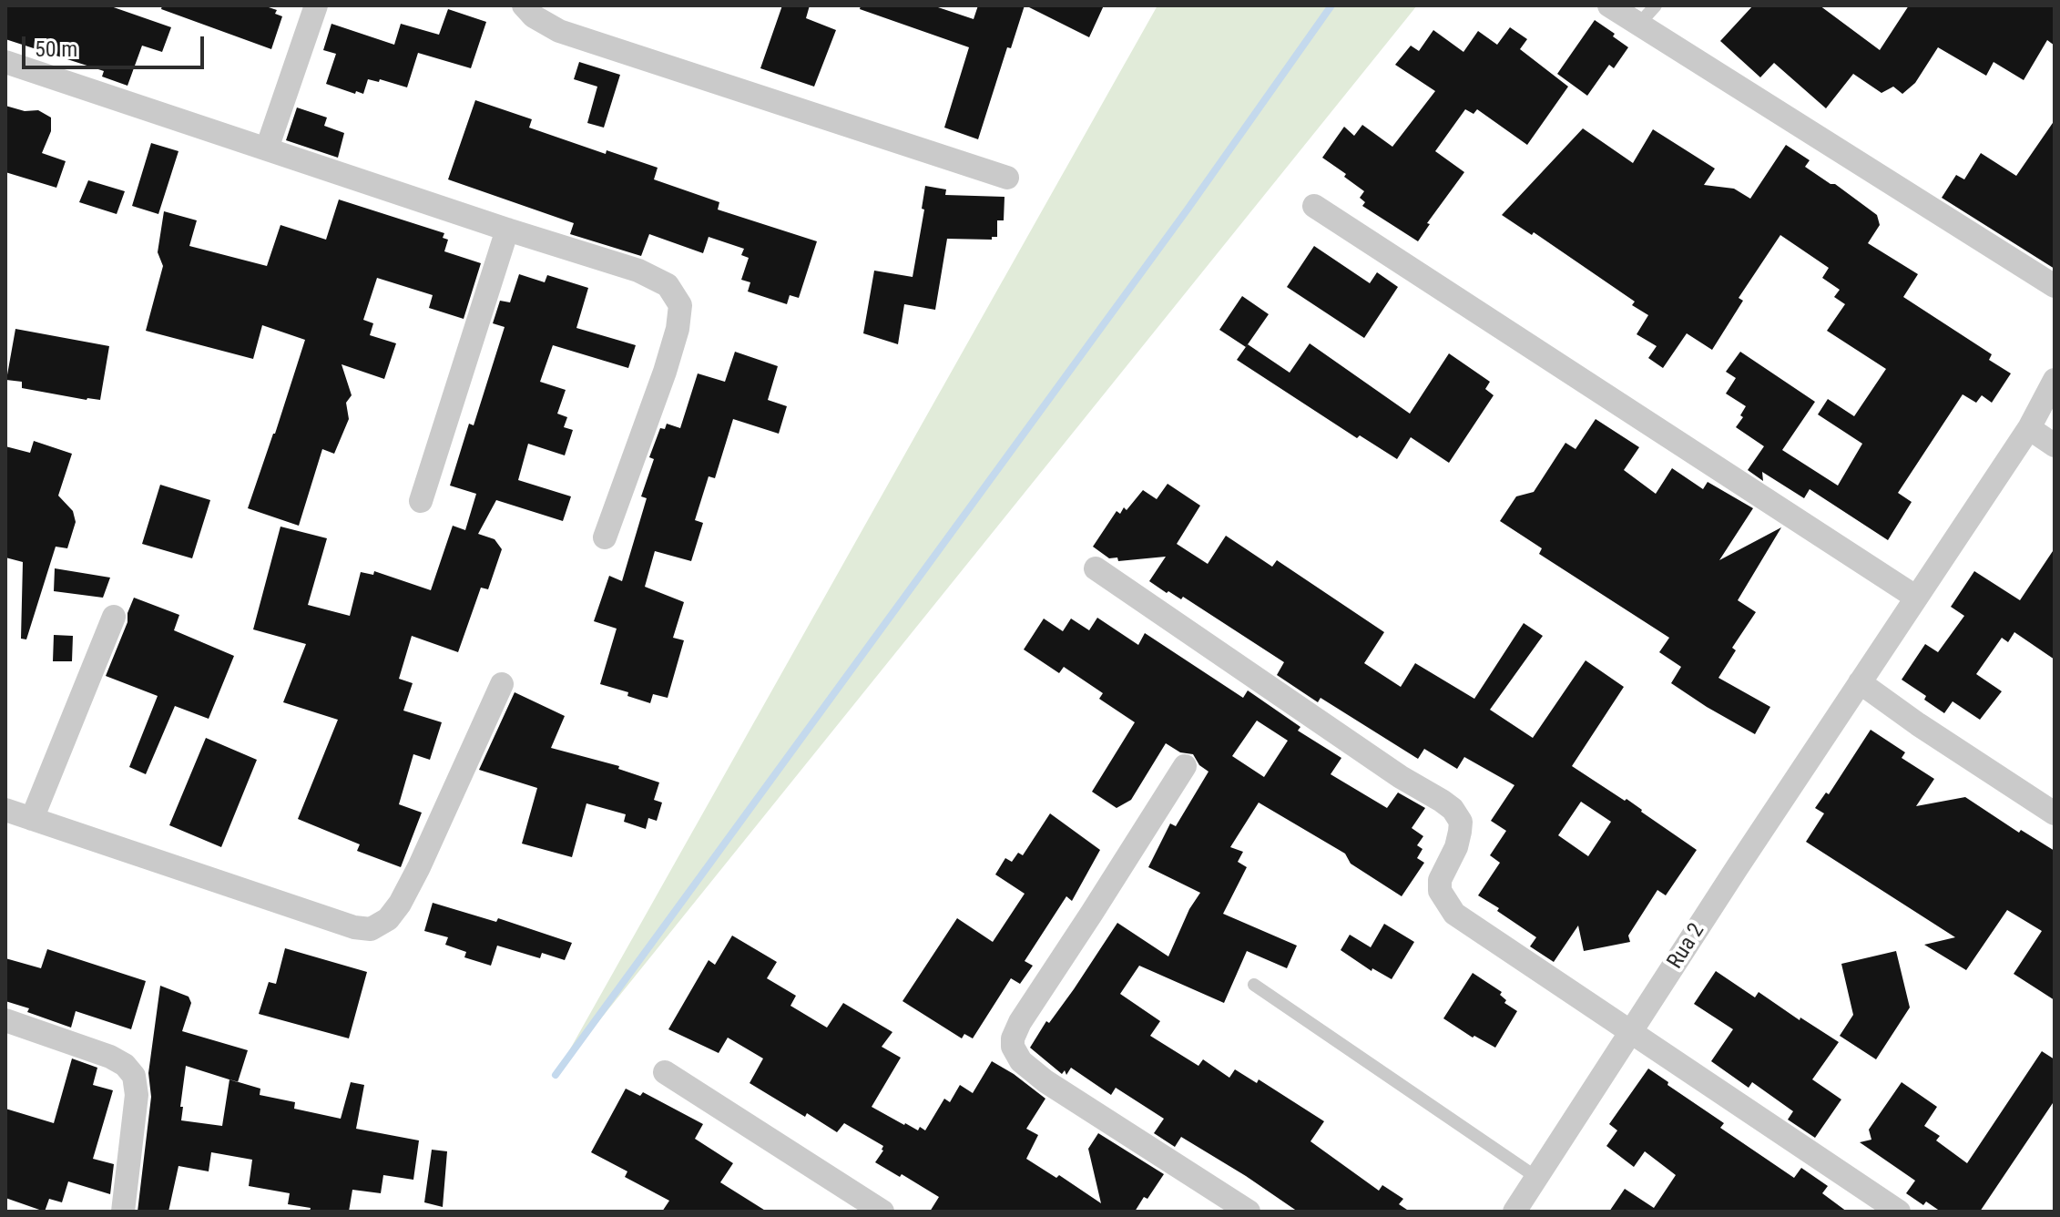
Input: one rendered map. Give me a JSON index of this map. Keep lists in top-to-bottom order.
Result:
{
  "streets": {
    "street": ["Rua 2"]
  },
  "scale_bar": "50 m"
}
